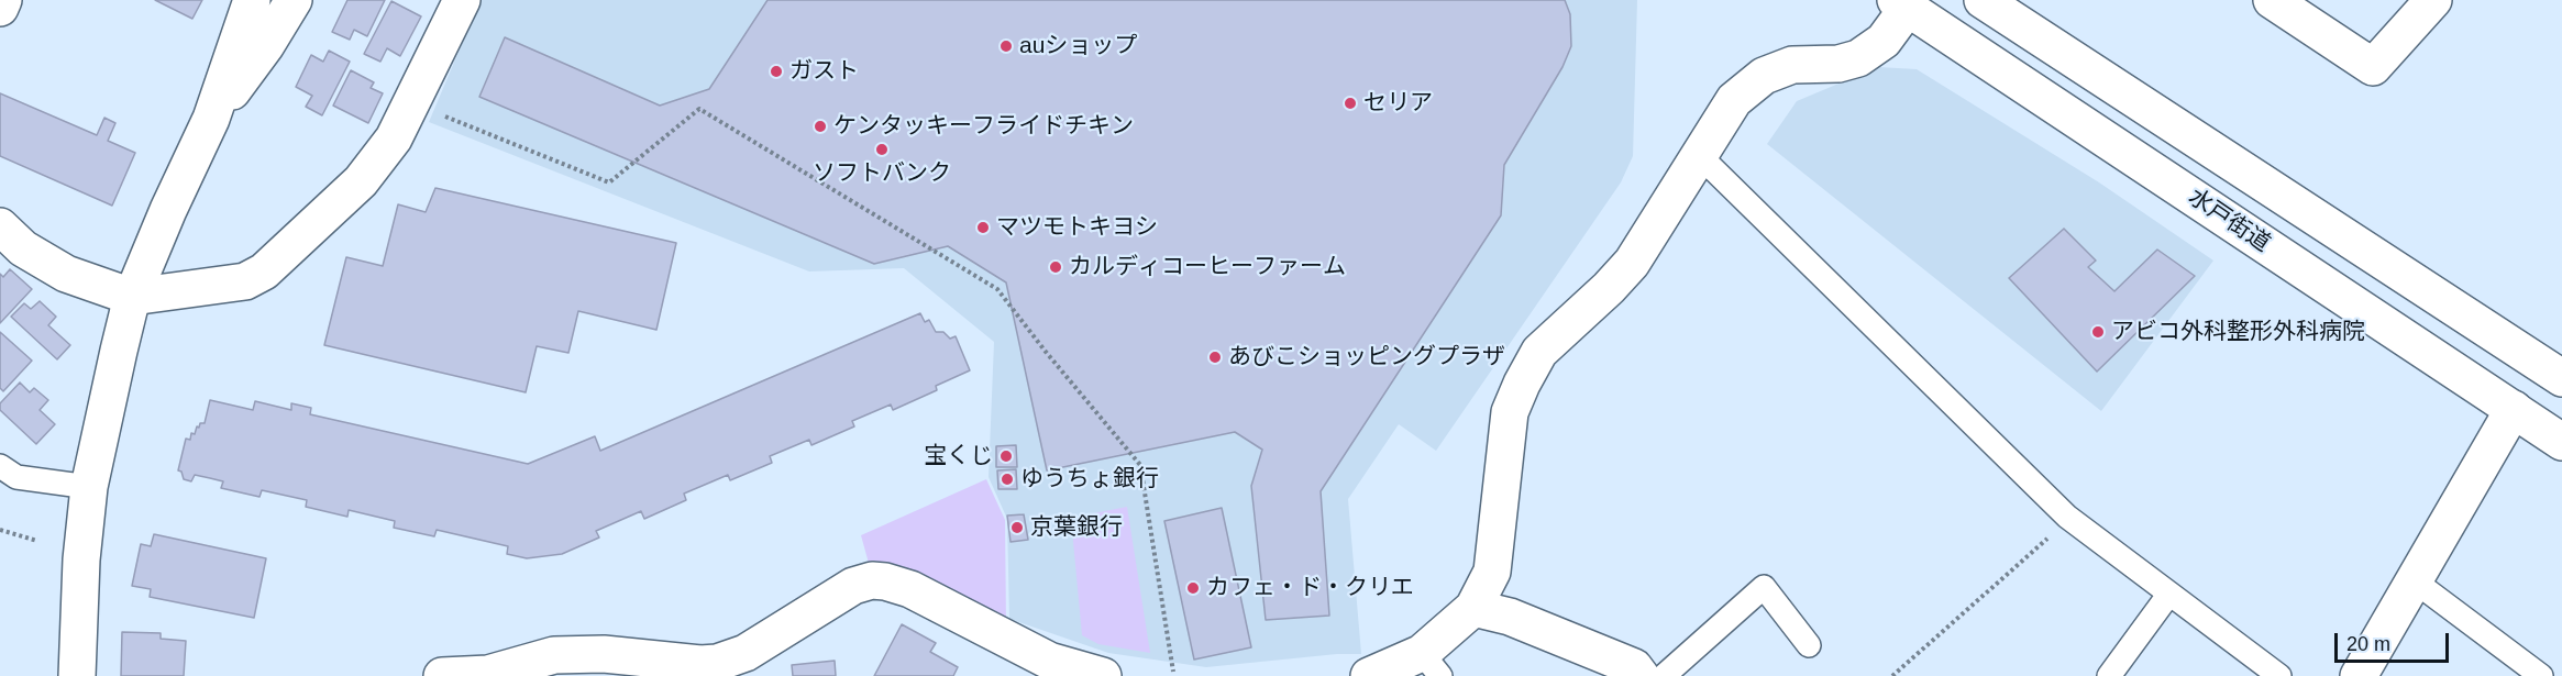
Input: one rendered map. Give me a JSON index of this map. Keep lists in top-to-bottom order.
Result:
{
  "streets": {
    "main road": ["水戸街道"]
  },
  "places": [
    "auショップ",
    "ガスト",
    "セリア",
    "ケンタッキーフライドチキン",
    "ソフトバンク",
    "マツモトキヨシ",
    "カルディコーヒーファーム",
    "アビコ外科整形外科病院",
    "あびこショッピングプラザ",
    "宝くじ",
    "ゆうちょ銀行",
    "京葉銀行",
    "カフェ・ド・クリエ"
  ],
  "scale_bar": "20 m"
}
